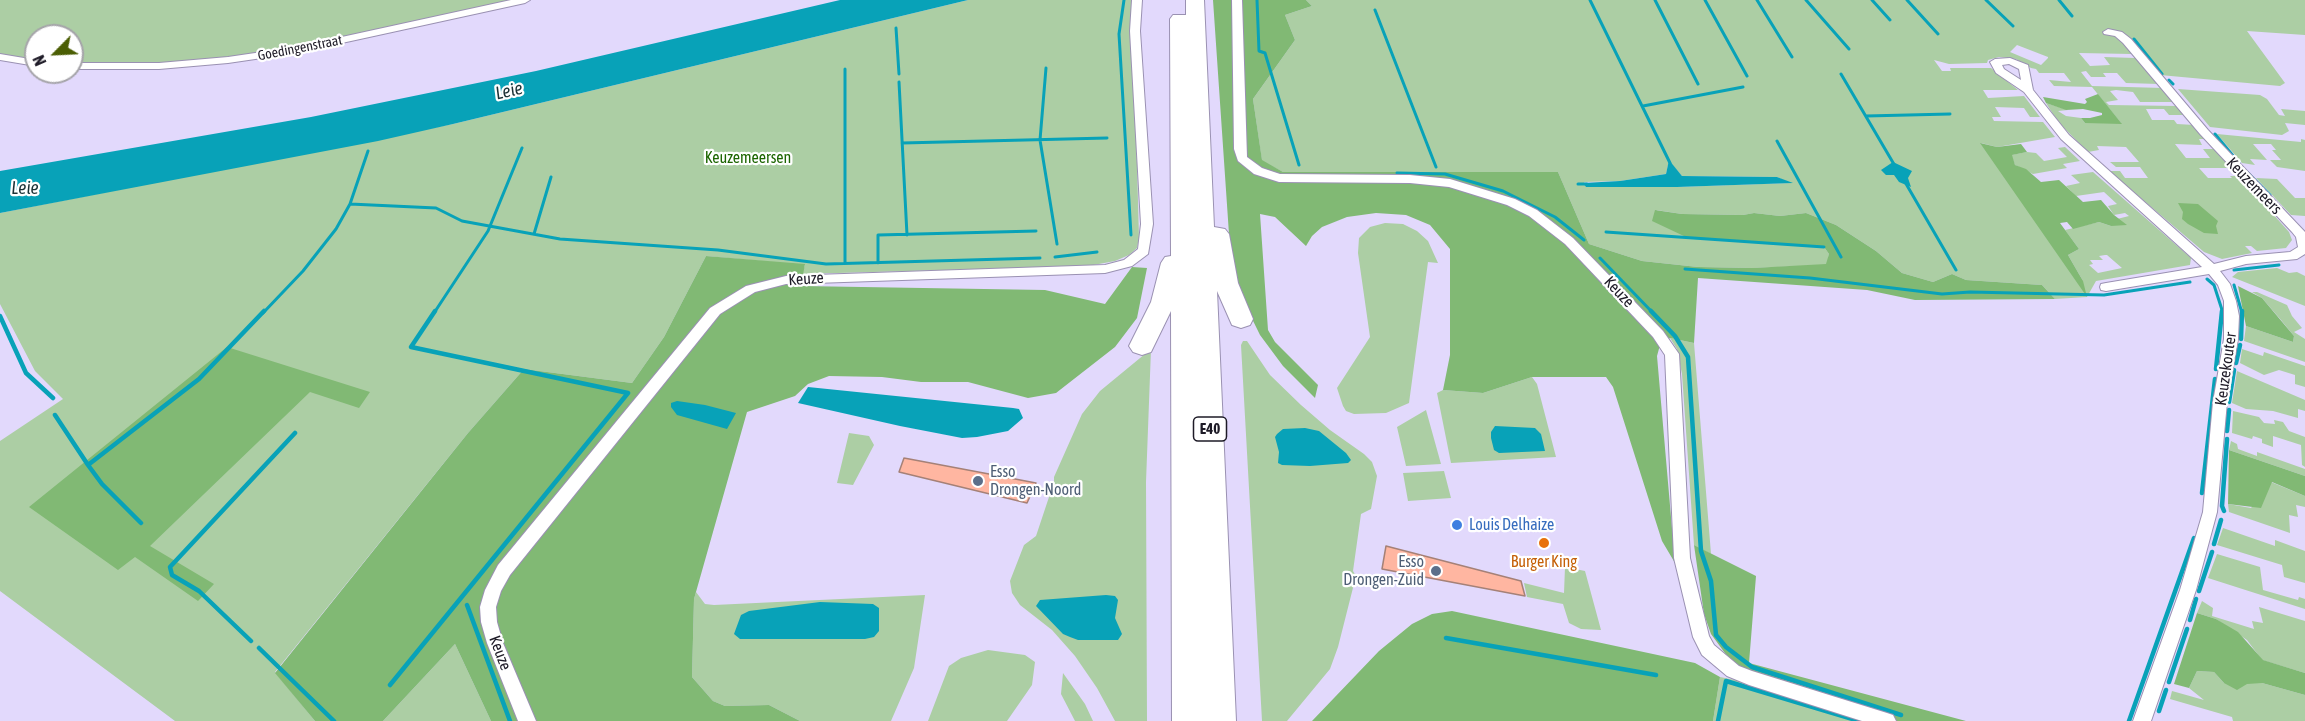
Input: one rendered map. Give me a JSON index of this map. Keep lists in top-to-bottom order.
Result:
{
  "streets": {
    "highway": ["E40"],
    "street": [
      "Goedingenstraat",
      "Keuzemeers",
      "Keuze",
      "Keuzekouter"
    ]
  },
  "crossings": [
    ["Keuzemeers", "Keuzekouter"]
  ],
  "water": ["Leie"],
  "parks": ["Keuzemeersen"],
  "places": [
    "Esso Drongen-Noord",
    "Louis Delhaize",
    "Burger King",
    "Esso Drongen-Zuid"
  ],
  "north": "bottom left"
}
